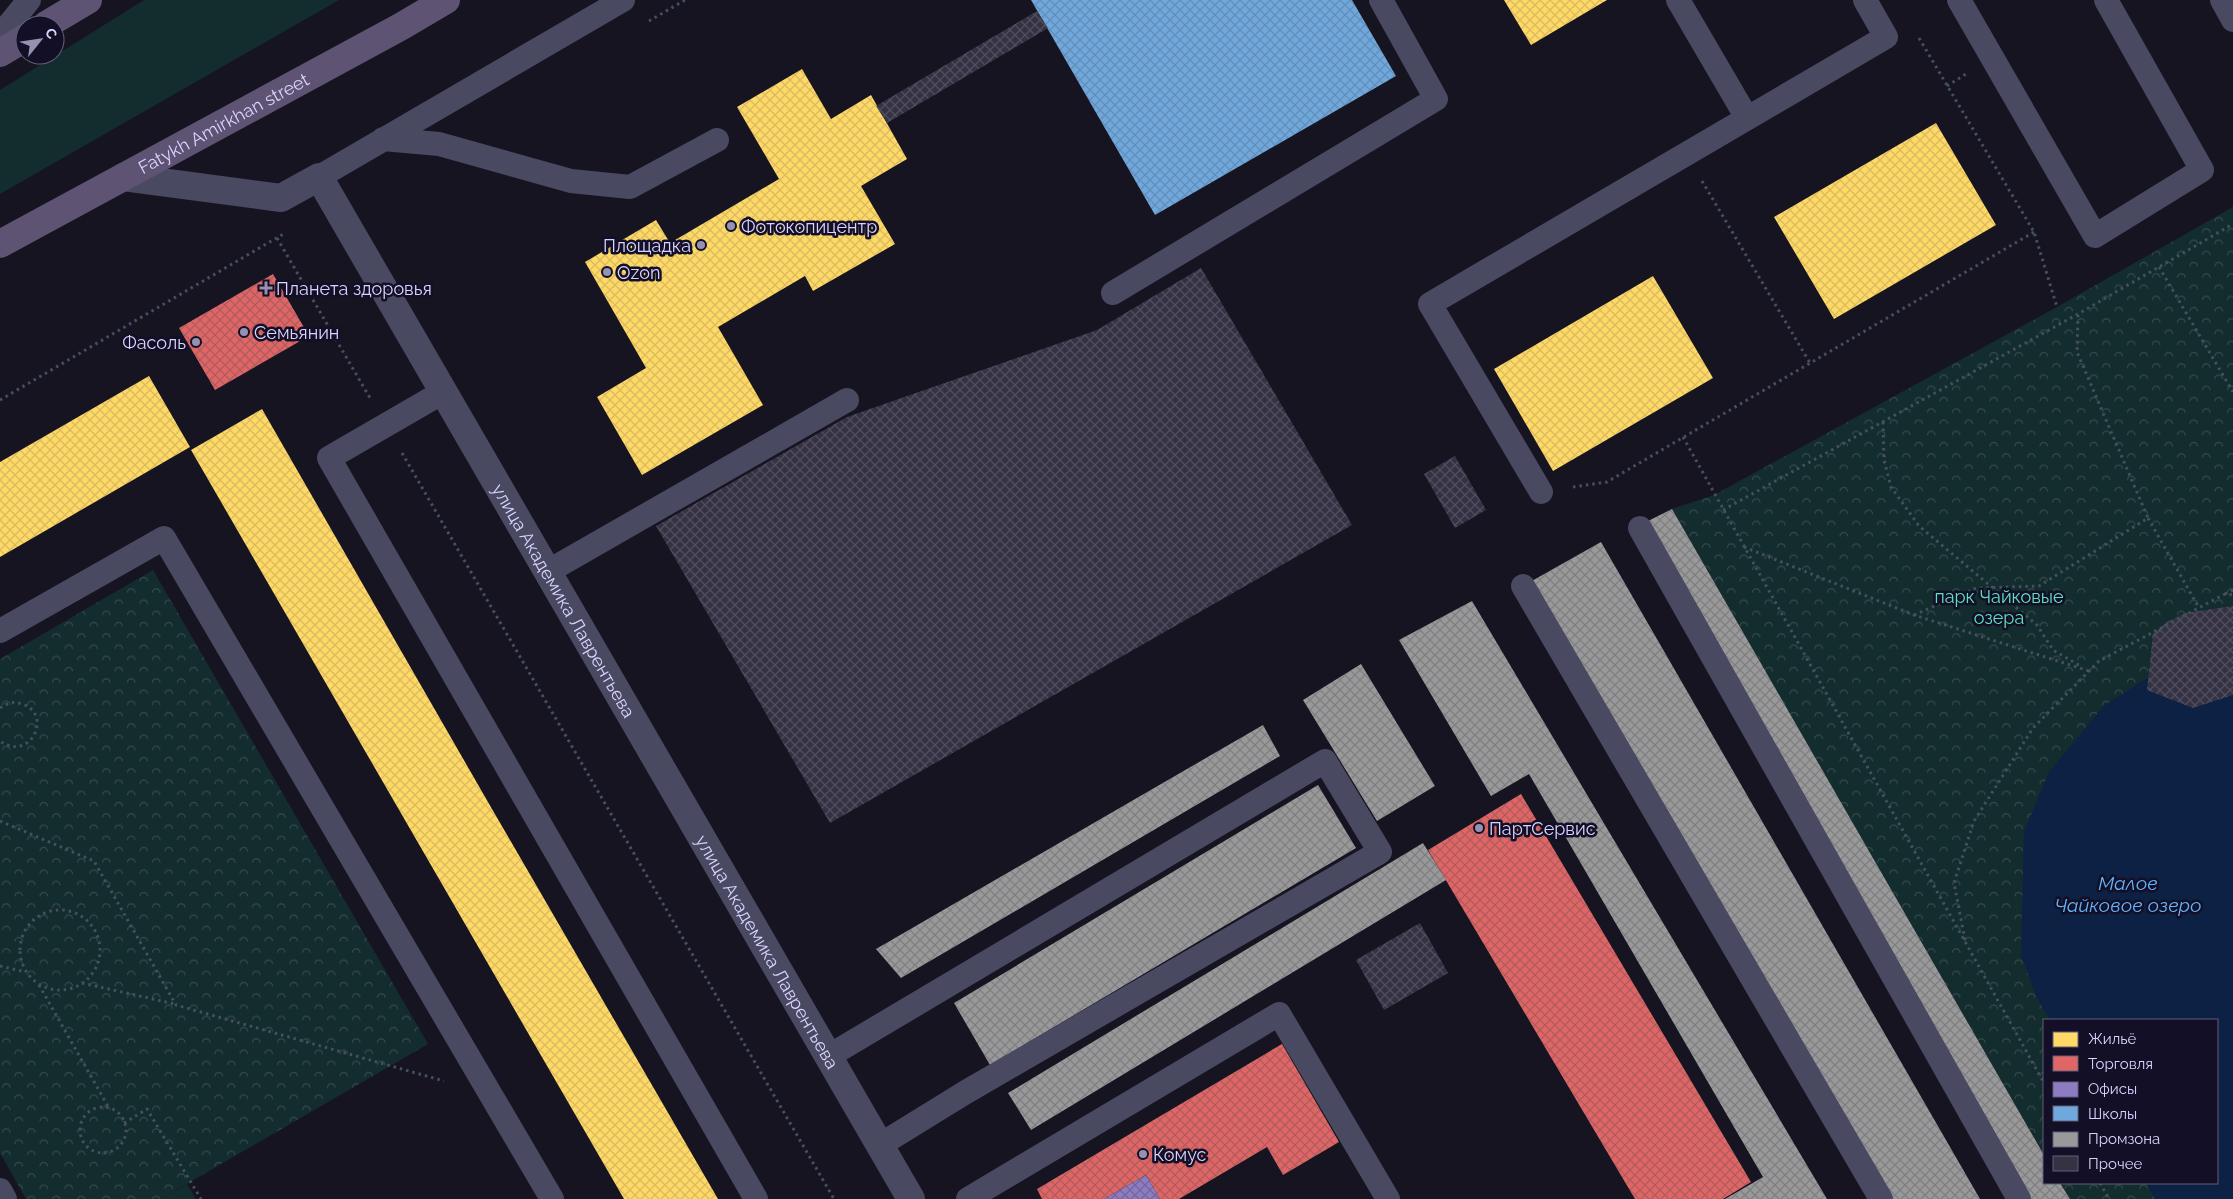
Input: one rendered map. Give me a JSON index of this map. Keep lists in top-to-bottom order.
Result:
{
  "streets": {
    "main road": ["Fatykh Amirkhan street"],
    "street": ["улица Академика Лаврентьева"]
  },
  "water": ["Малое Чайковое озеро"],
  "parks": ["парк Чайковые озера"],
  "places": {
    "other": [
      "Фотокопицентр",
      "Площадка",
      "Ozon",
      "Семьянин",
      "Фасоль",
      "ПартСервис",
      "Комус"
    ],
    "health": ["Планета здоровья"]
  },
  "legend": [
    "Жильё",
    "Торговля",
    "Офисы",
    "Школы",
    "Промзона",
    "Прочее"
  ],
  "north": "top right"
}
